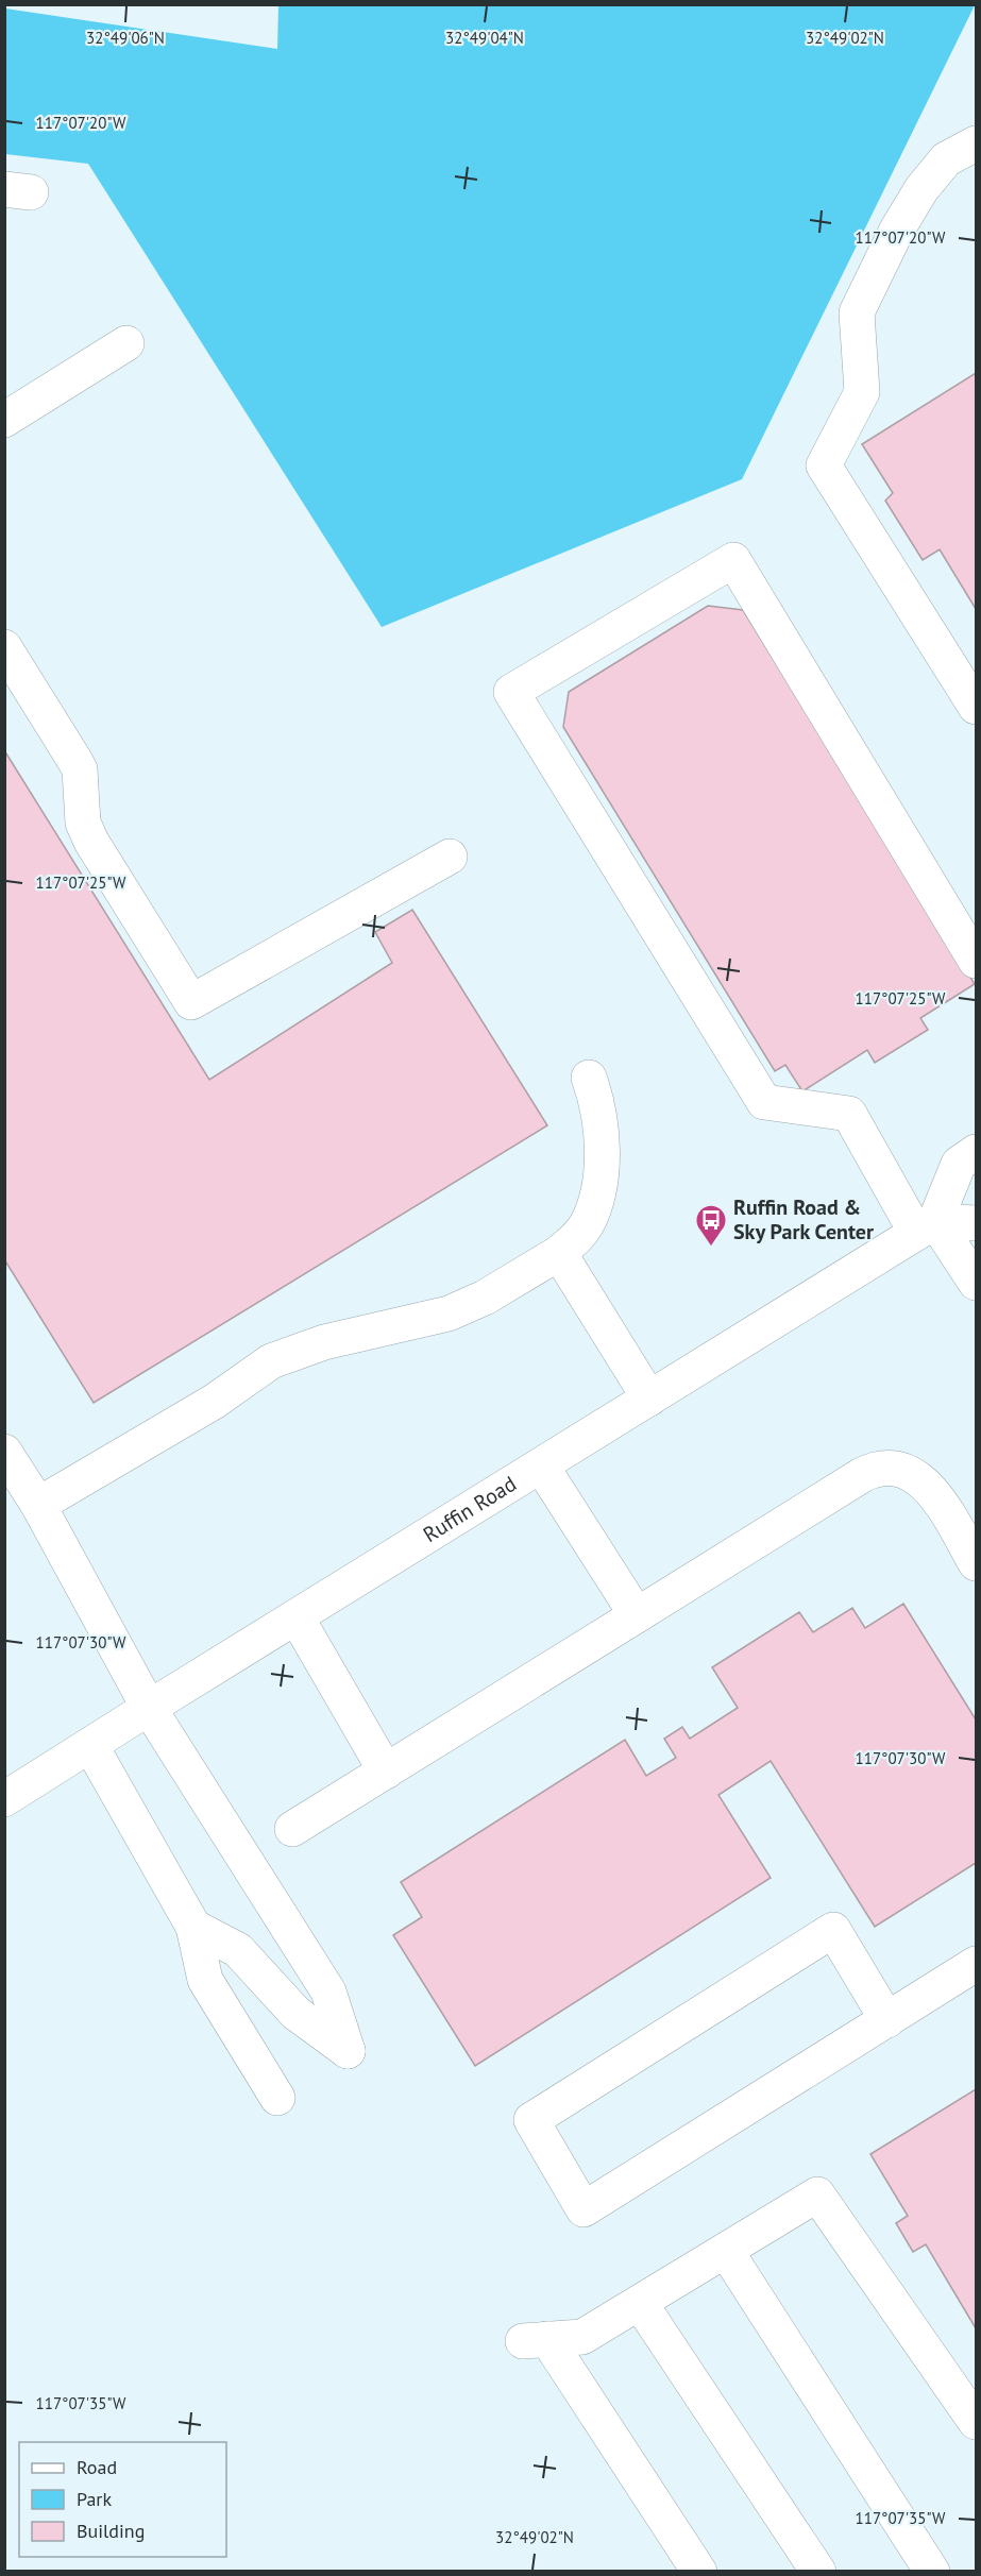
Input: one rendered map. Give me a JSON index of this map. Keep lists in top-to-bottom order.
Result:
{
  "streets": {
    "main road": ["Ruffin Road"]
  },
  "places": {
    "bus stop": ["Ruffin Road & Sky Park Center"]
  },
  "legend": ["Road", "Park", "Building"],
  "coordinates": [
    "32°49'06\"N",
    "32°49'04\"N",
    "32°49'02\"N",
    "117°07'20\"W",
    "117°07'25\"W",
    "117°07'30\"W",
    "117°07'35\"W"
  ]
}
